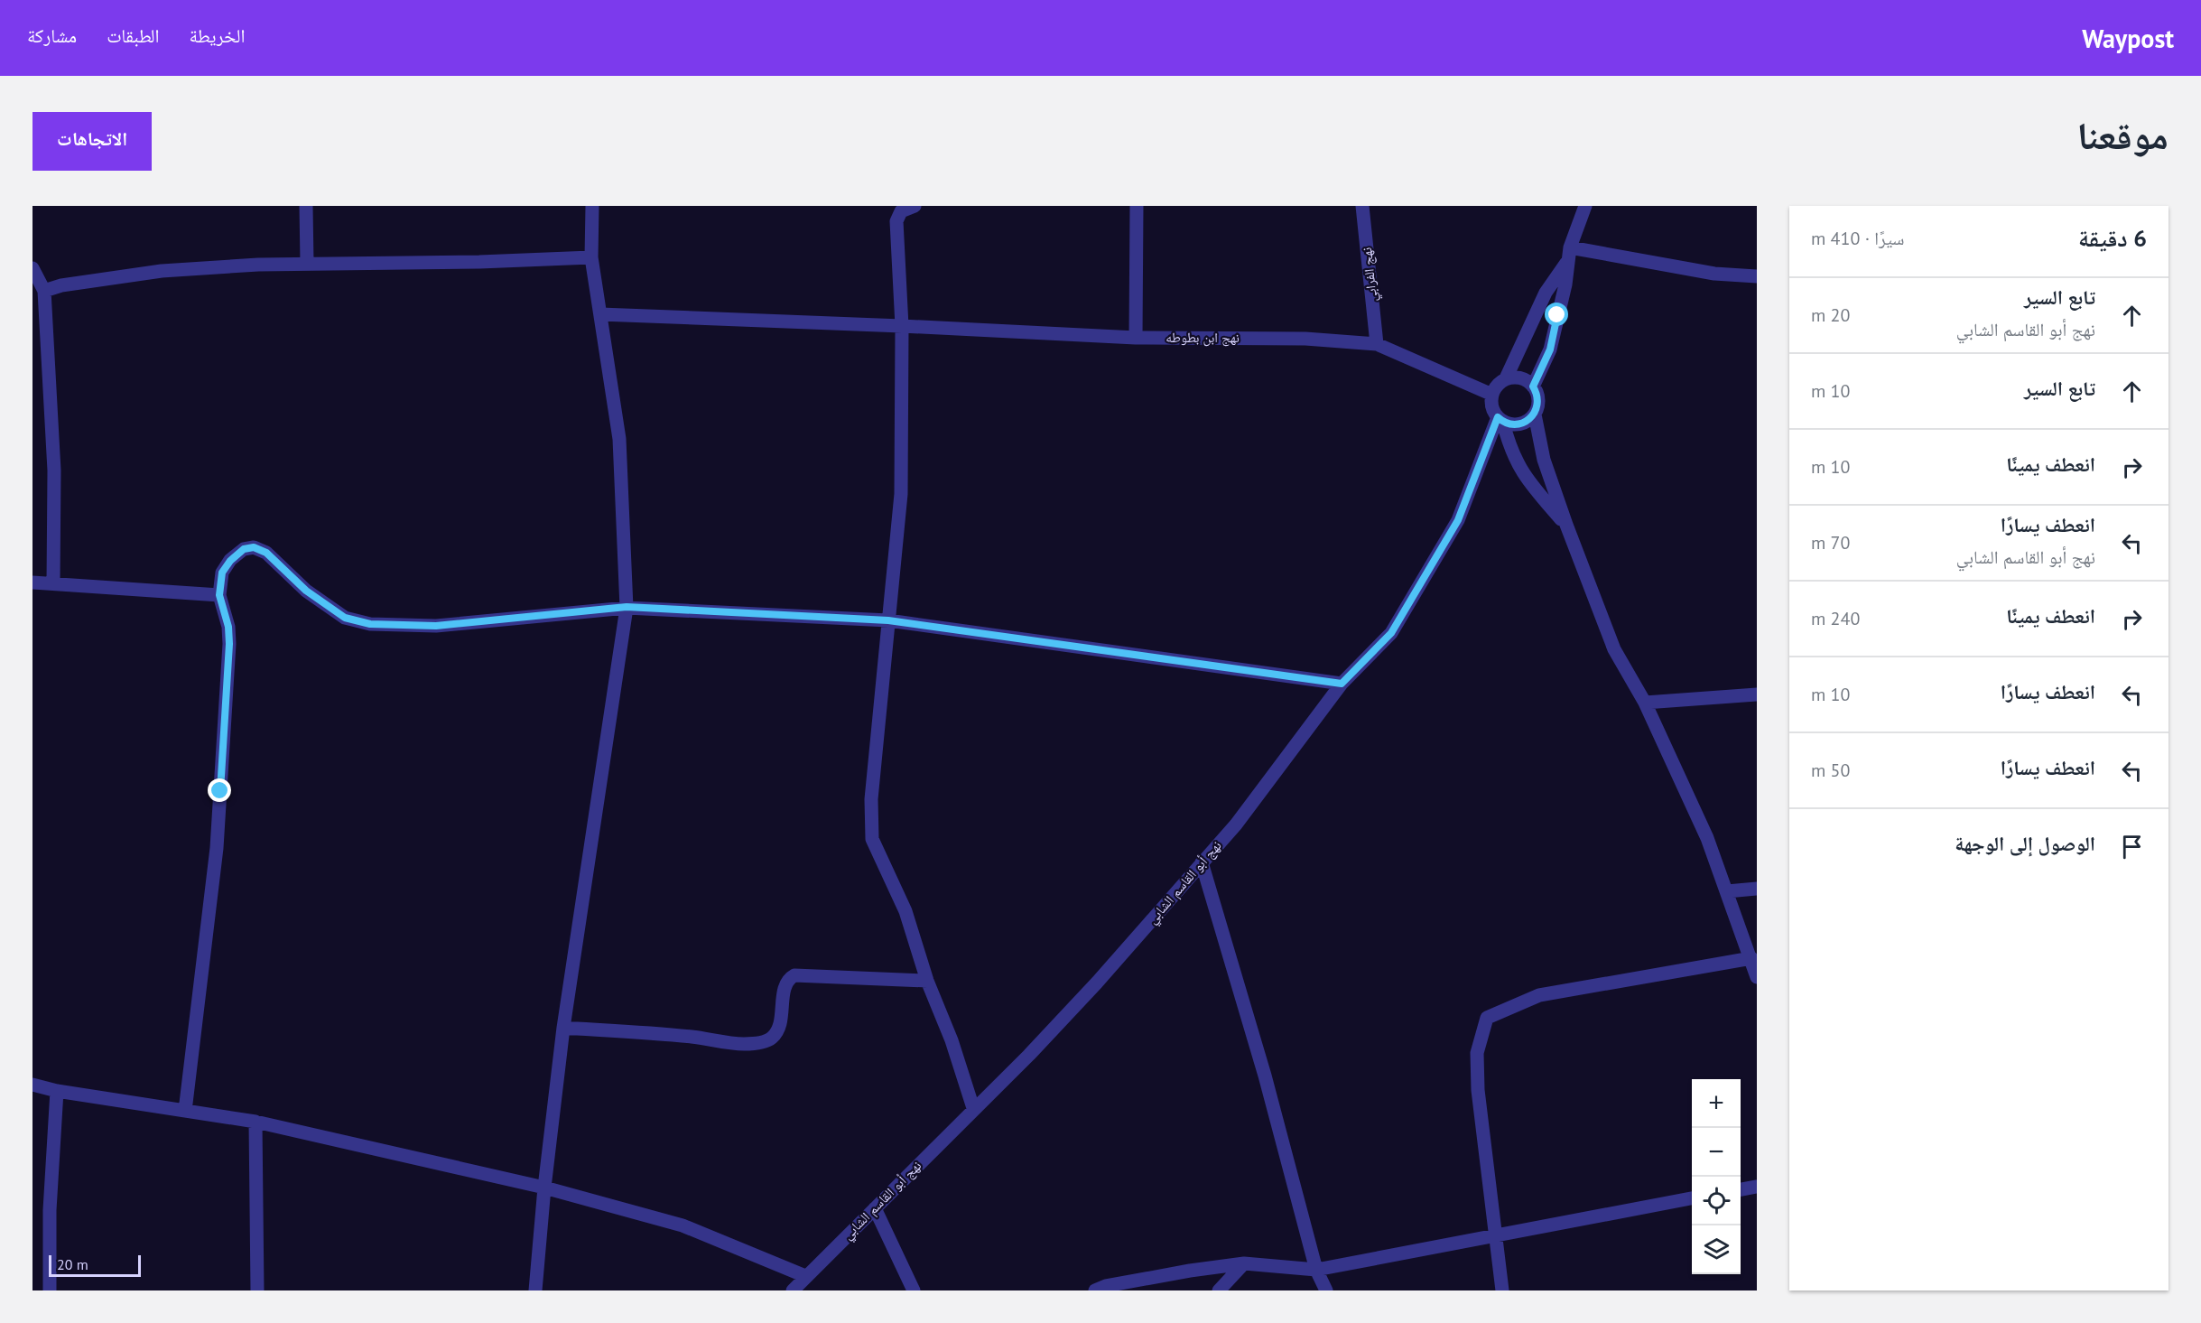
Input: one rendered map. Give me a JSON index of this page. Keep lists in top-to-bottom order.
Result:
{
  "streets": {
    "street": ["نهج الفرابي", "نهج ابن بطوطه", "نهج أبو القاسم الشابي"]
  },
  "crossings": [
    ["نهج الفرابي", "نهج ابن بطوطه"],
    ["نهج ابن بطوطه", "نهج أبو القاسم الشابي"]
  ],
  "scale_bar": "20 m",
  "page": {
    "header": "Waypost",
    "nav": ["الخريطة", "الطبقات", "مشاركة"],
    "title": "موقعنا",
    "buttons": "الاتجاهات",
    "heading": ["6 دقيقة", "سيرًا · 410 m"],
    "list": [
      ["تابع السير", "نهج أبو القاسم الشابي", "20 m"],
      ["تابع السير", "10 m"],
      ["انعطف يمينًا", "10 m"],
      ["انعطف يسارًا", "نهج أبو القاسم الشابي", "70 m"],
      ["انعطف يمينًا", "240 m"],
      ["انعطف يسارًا", "10 m"],
      ["انعطف يسارًا", "50 m"],
      "الوصول إلى الوجهة"
    ],
    "map_buttons": ["+", "−"],
    "scale": "20 m"
  }
}
